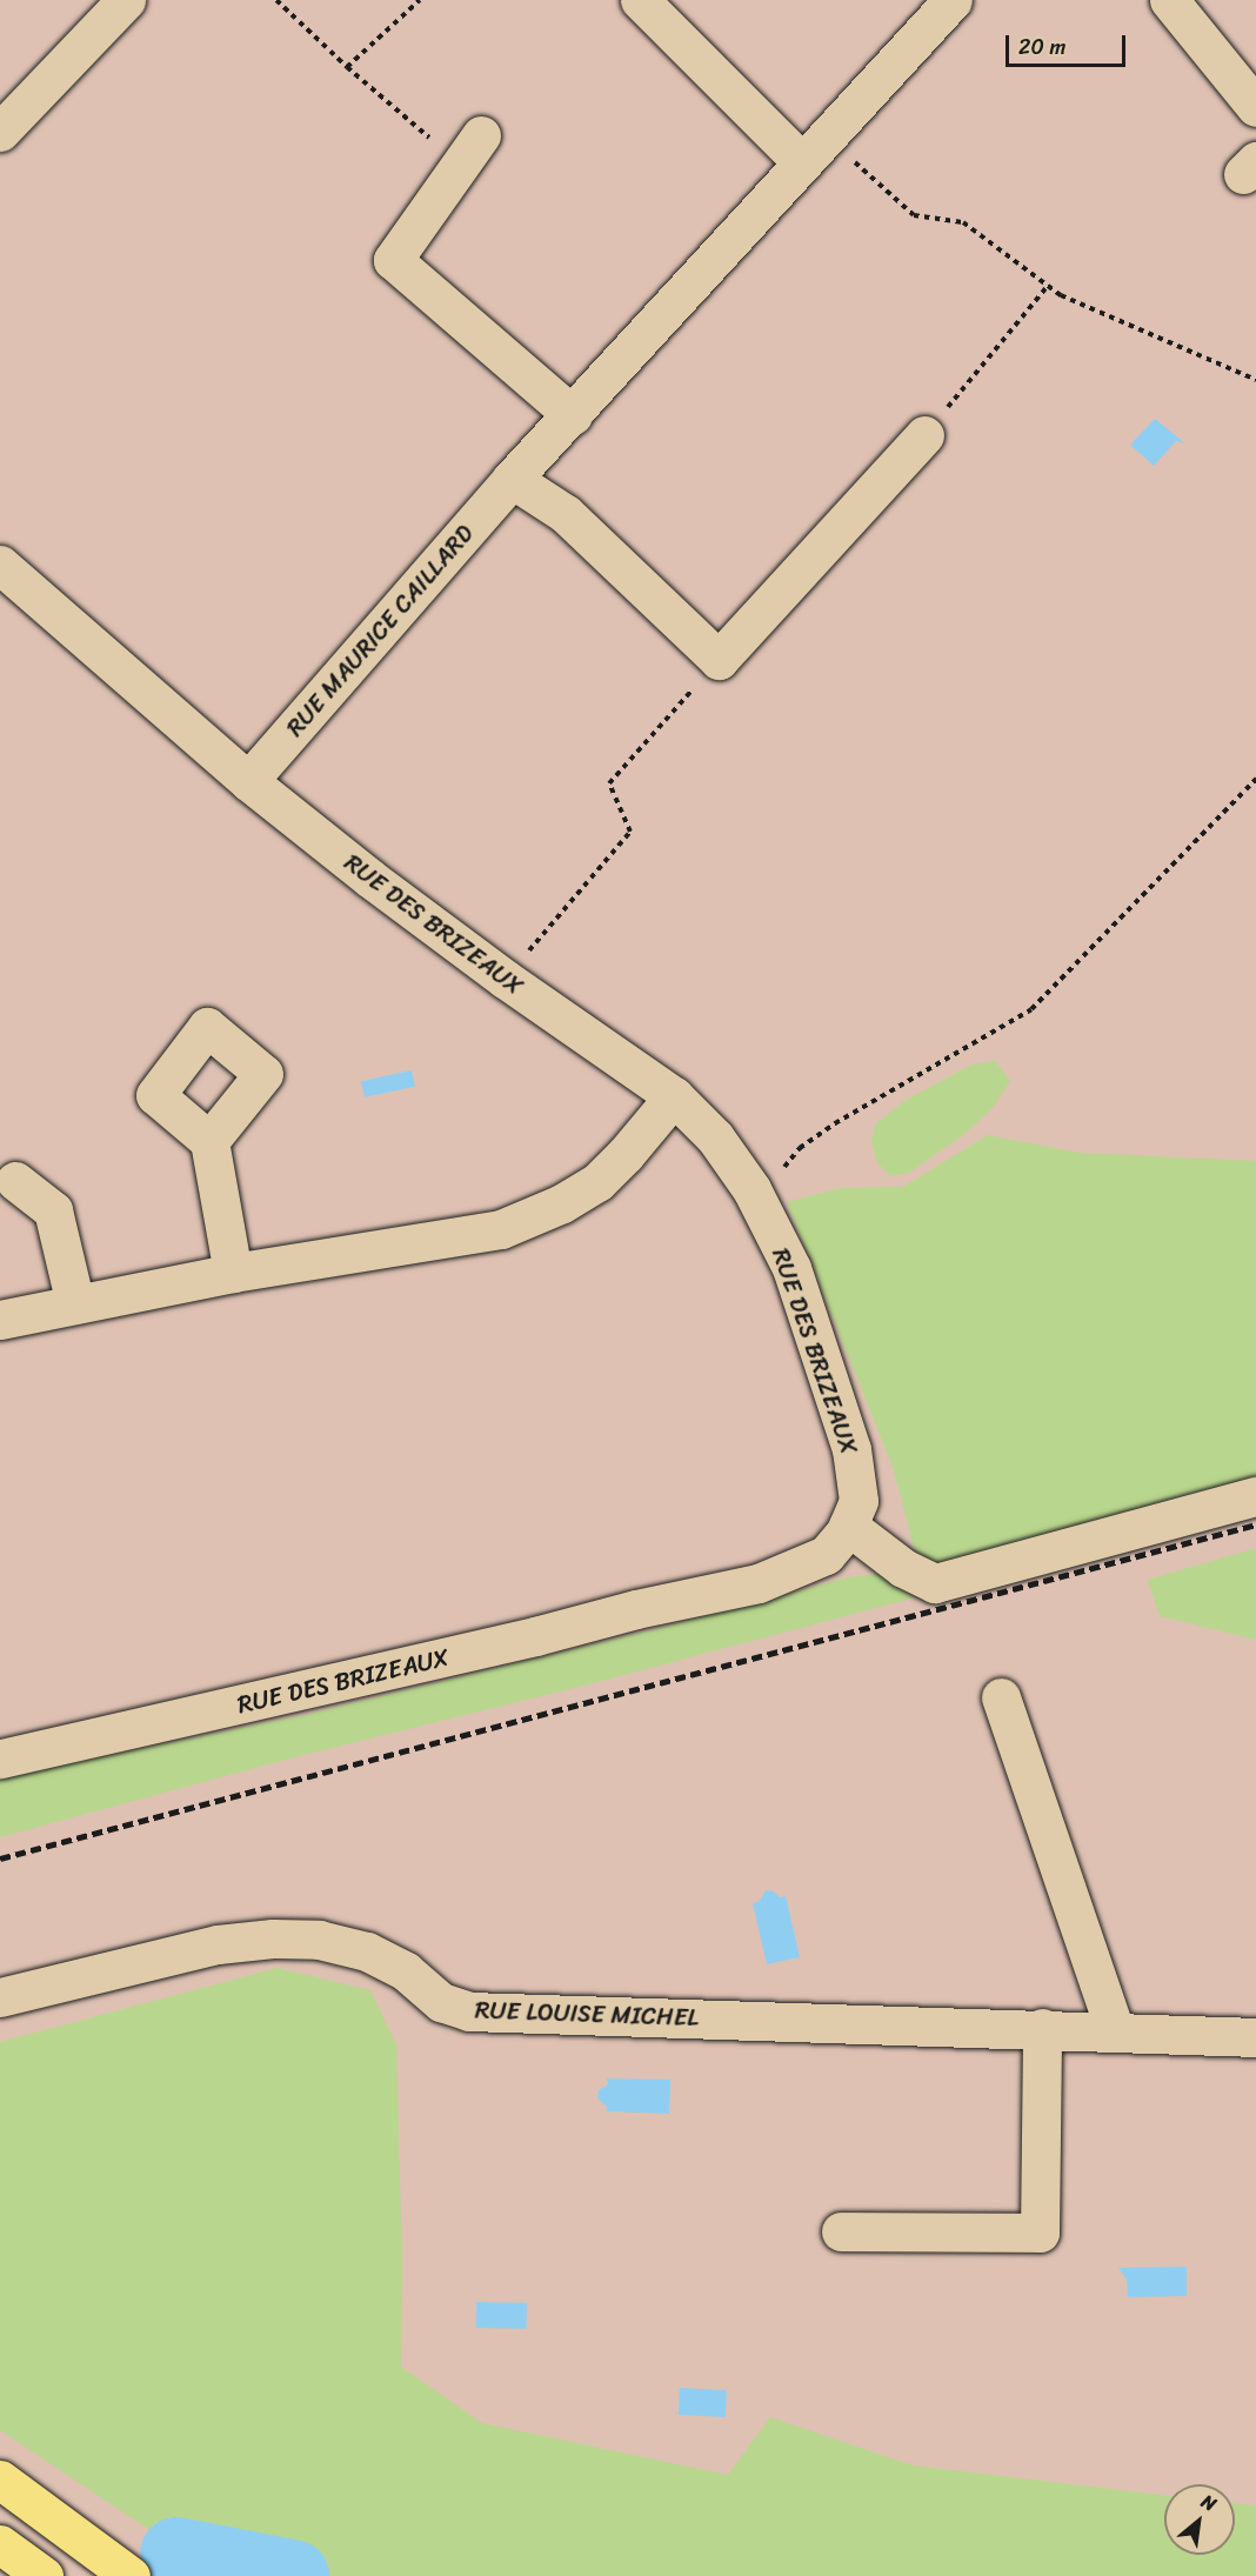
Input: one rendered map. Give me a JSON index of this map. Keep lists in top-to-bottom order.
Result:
{
  "streets": {
    "street": ["RUE MAURICE CAILLARD", "RUE DES BRIZEAUX", "RUE LOUISE MICHEL"]
  },
  "crossings": [
    ["RUE MAURICE CAILLARD", "RUE DES BRIZEAUX"]
  ],
  "scale_bar": "20 m",
  "north": "top right"
}
